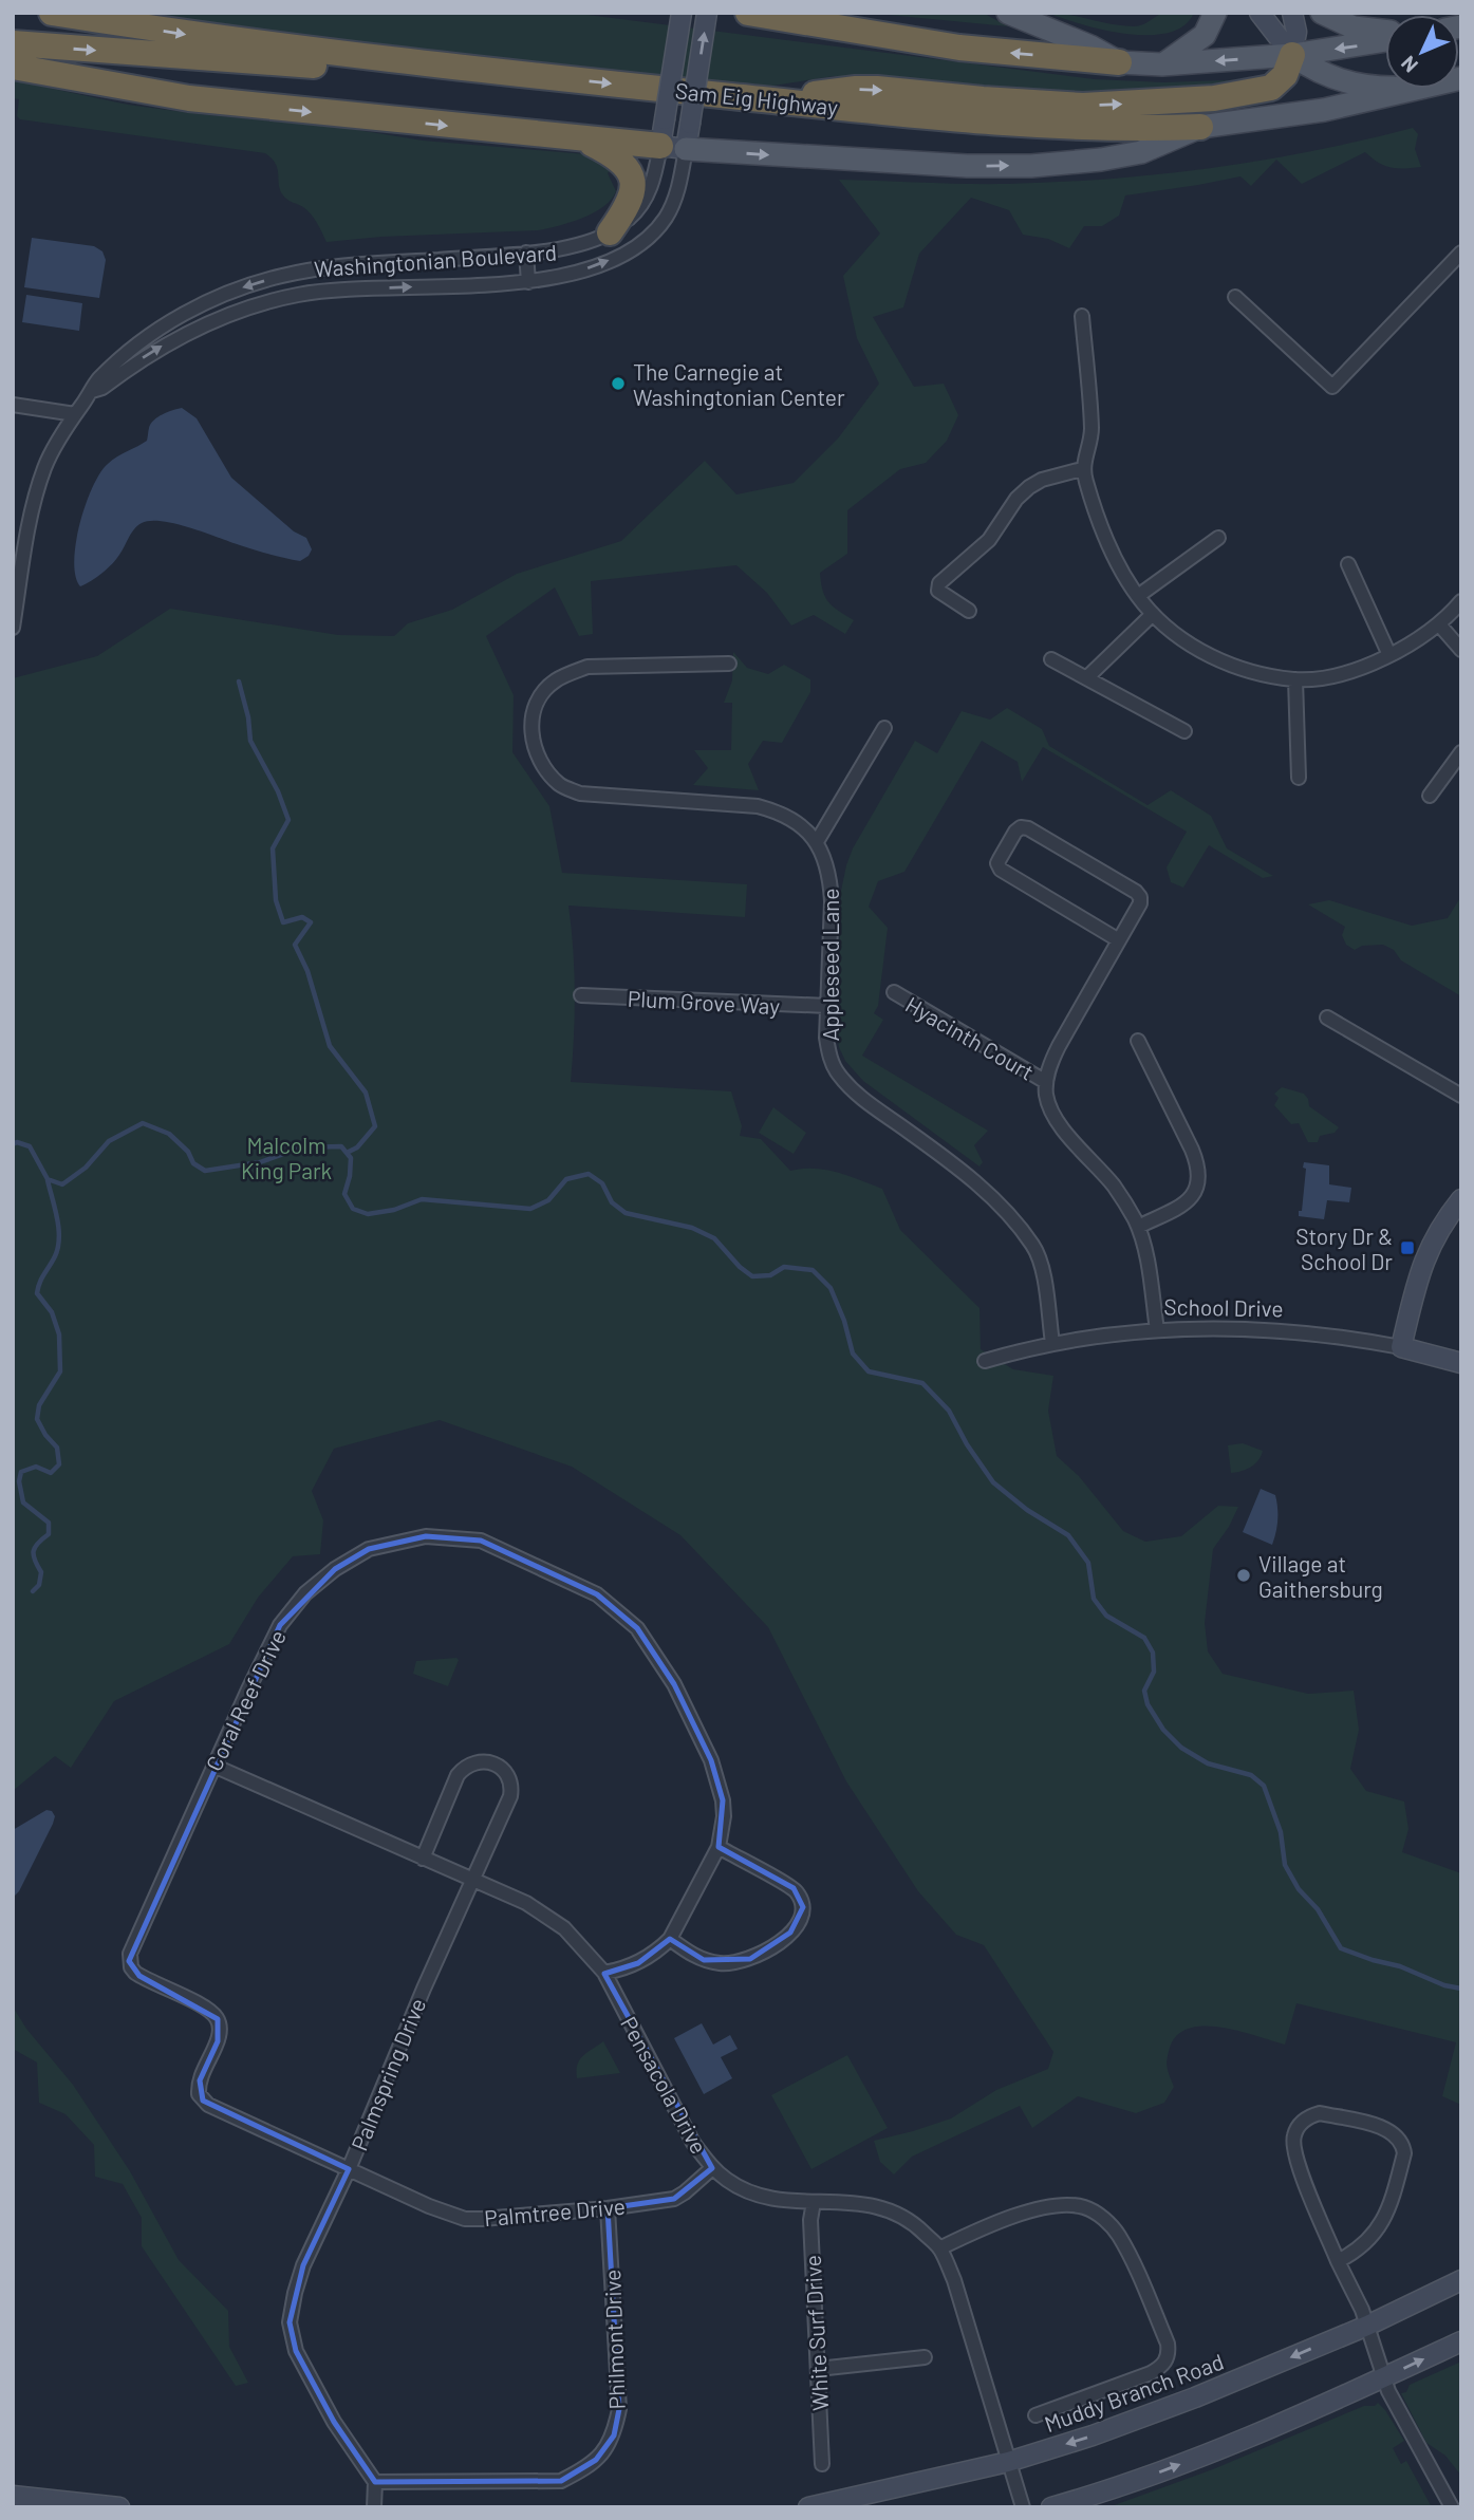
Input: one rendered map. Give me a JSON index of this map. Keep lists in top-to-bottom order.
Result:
{
  "streets": {
    "highway": ["Sam Eig Highway"],
    "main road": ["Washingtonian Boulevard", "School Drive", "Muddy Branch Road"],
    "street": [
      "Appleseed Lane",
      "Plum Grove Way",
      "Hyacinth Court",
      "Coral Reef Drive",
      "Palmspring Drive",
      "Pensacola Drive",
      "Palmtree Drive",
      "White Surf Drive",
      "Philmont Drive"
    ]
  },
  "crossings": [
    ["Appleseed Lane", "Plum Grove Way"],
    ["Appleseed Lane", "School Drive"],
    ["Coral Reef Drive", "Pensacola Drive"],
    ["Coral Reef Drive", "Palmtree Drive"],
    ["Palmspring Drive", "Pensacola Drive"],
    ["Palmspring Drive", "Palmtree Drive"],
    ["Palmspring Drive", "Philmont Drive"],
    ["Pensacola Drive", "Palmtree Drive"],
    ["Pensacola Drive", "White Surf Drive"],
    ["Pensacola Drive", "Muddy Branch Road"],
    ["Palmtree Drive", "Philmont Drive"]
  ],
  "parks": ["Malcolm King Park"],
  "places": {
    "other": ["The Carnegie at Washingtonian Center", "Village at Gaithersburg"],
    "transit": ["Story Dr & School Dr"]
  },
  "north": "bottom left"
}
